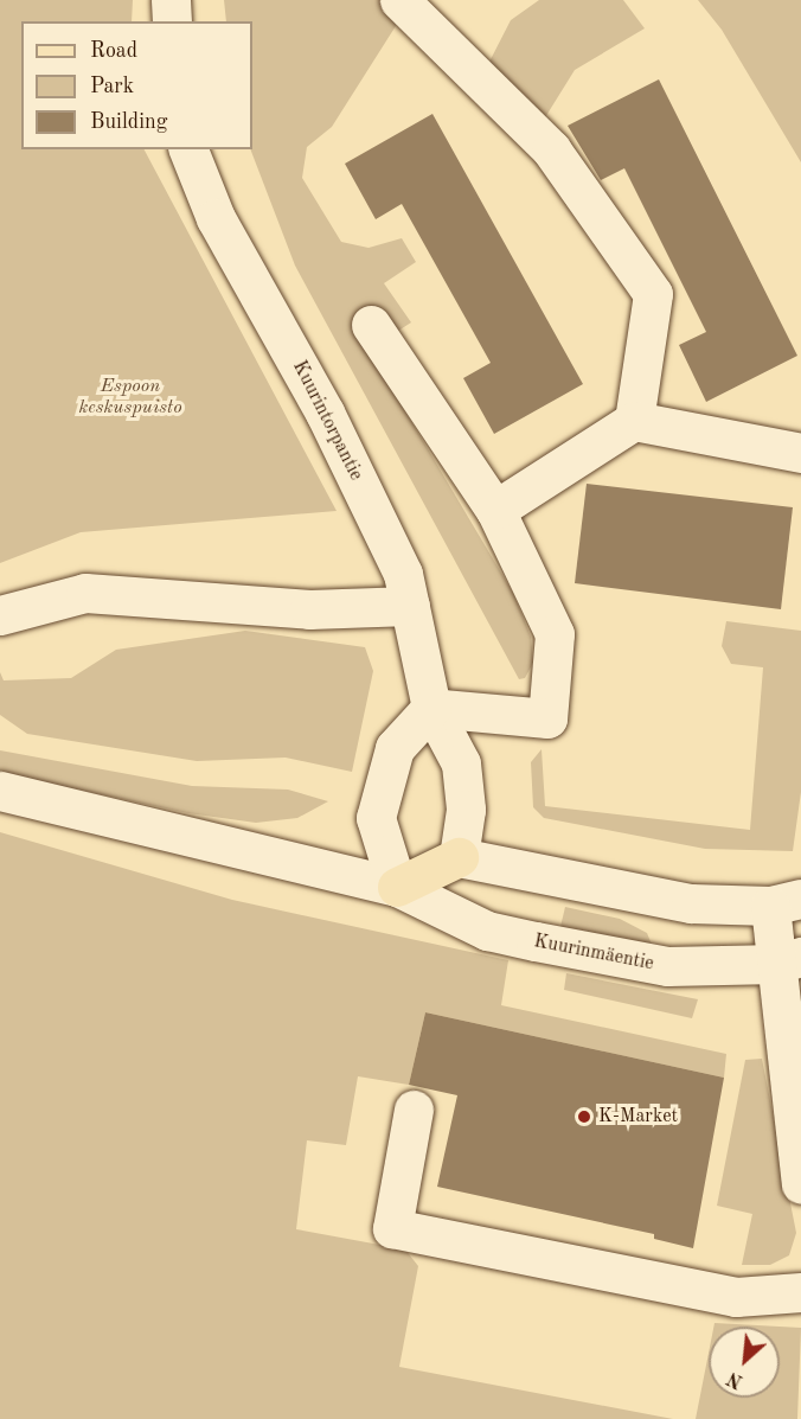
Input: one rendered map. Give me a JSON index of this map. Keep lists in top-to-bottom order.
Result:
{
  "streets": {
    "street": ["Kuurintorpantie", "Kuurinmäentie"]
  },
  "parks": ["Espoon keskuspuisto"],
  "places": ["K-Market"],
  "legend": ["Road", "Park", "Building"],
  "north": "bottom left"
}
